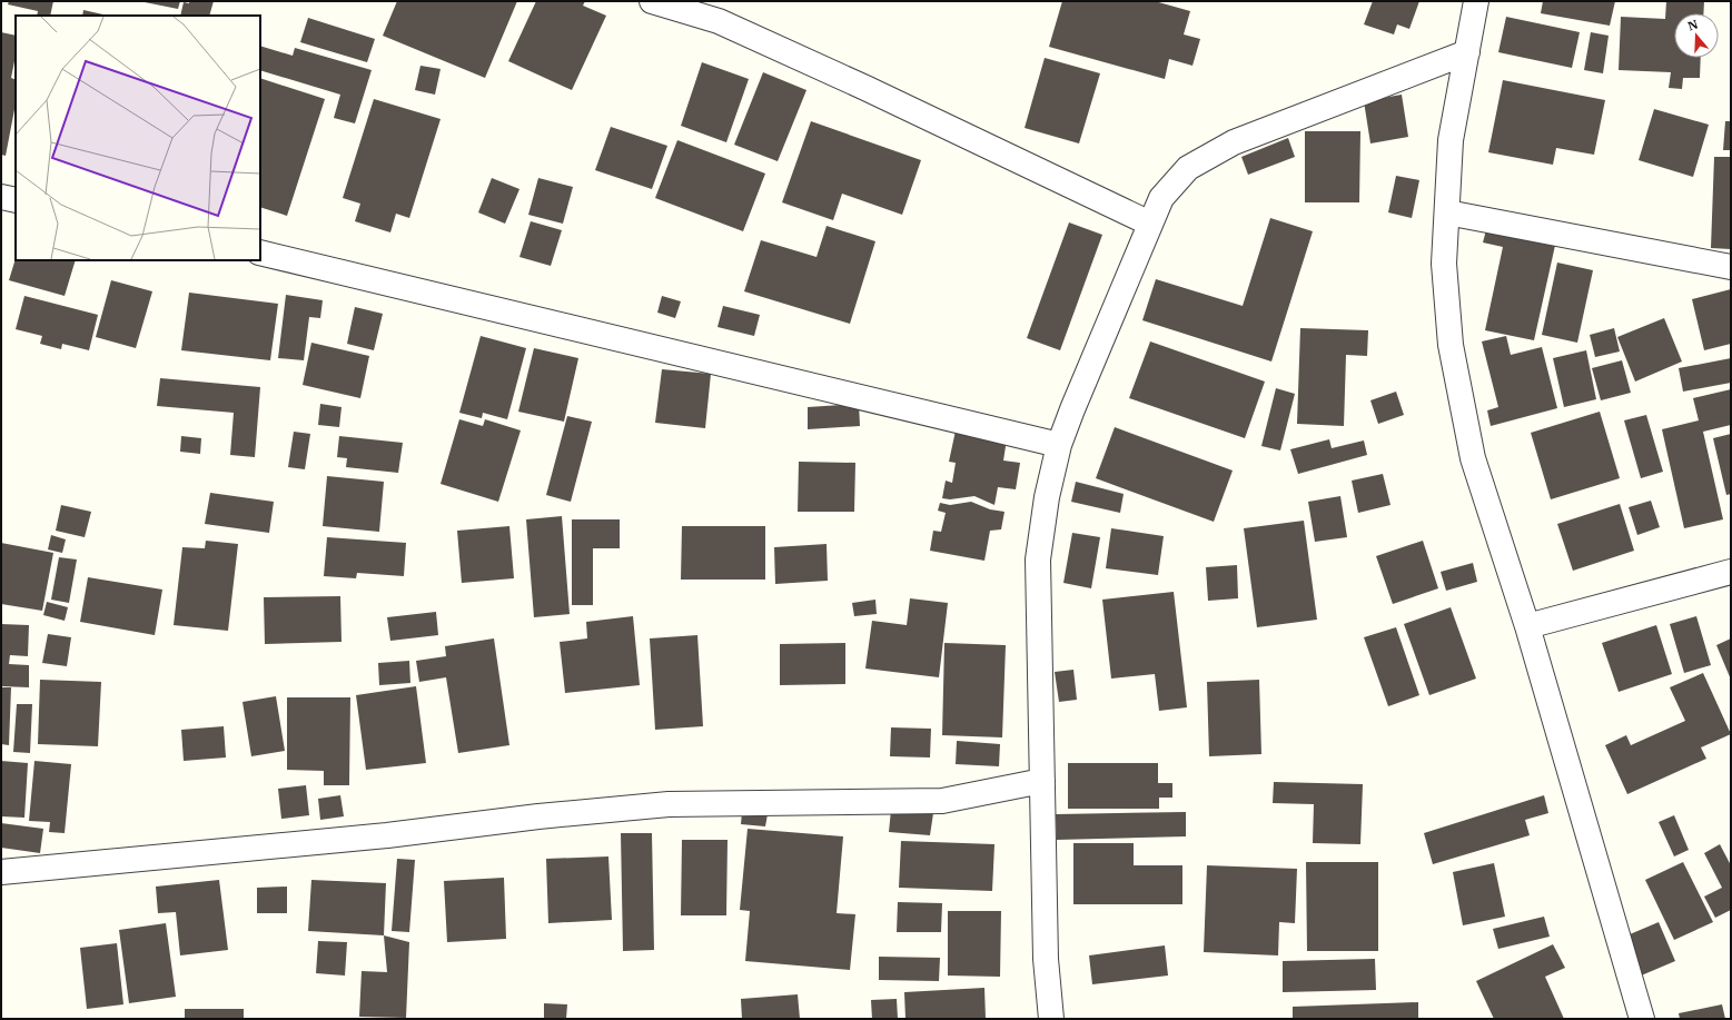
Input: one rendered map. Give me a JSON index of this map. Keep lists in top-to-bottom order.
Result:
{
  "north": "top"
}
